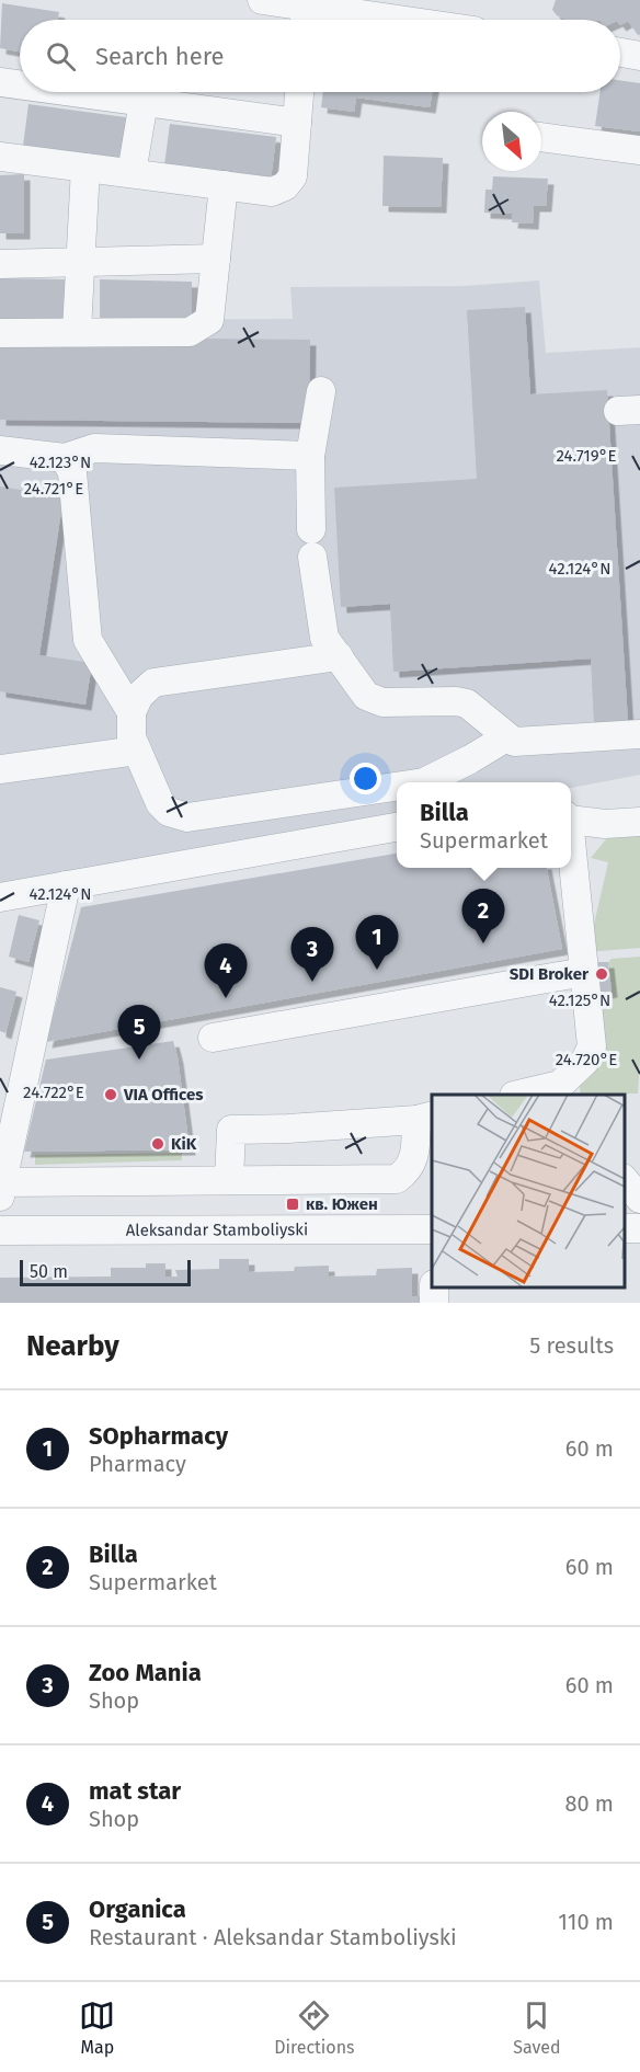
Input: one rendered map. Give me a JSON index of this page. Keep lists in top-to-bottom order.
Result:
{
  "streets": {
    "street": ["Aleksandar Stamboliyski"]
  },
  "places": {
    "other": ["SDI Broker", "VIA Offices", "KiK"],
    "transit": ["кв. Южен"]
  },
  "scale_bar": "50 m",
  "north": "bottom right",
  "page": {
    "search": "Search here",
    "popup": ["Billa", "Supermarket"],
    "pins": [
      "2",
      "1",
      "3",
      "4",
      "5"
    ],
    "scale": "50 m",
    "heading": ["Nearby", "5 results"],
    "list": [
      {
        "mark": "1",
        "name": "SOpharmacy",
        "note": "Pharmacy",
        "value": "60 m"
      },
      {
        "mark": "2",
        "name": "Billa",
        "note": "Supermarket",
        "value": "60 m"
      },
      {
        "mark": "3",
        "name": "Zoo Mania",
        "note": "Shop",
        "value": "60 m"
      },
      {
        "mark": "4",
        "name": "mat star",
        "note": "Shop",
        "value": "80 m"
      },
      {
        "mark": "5",
        "name": "Organica",
        "note": "Restaurant · Aleksandar Stamboliyski",
        "value": "110 m"
      }
    ],
    "nav": ["Map", "Directions", "Saved"]
  },
  "coordinates": [
    "24.719°E",
    "42.123°N",
    "24.721°E",
    "42.124°N",
    "42.125°N",
    "24.720°E",
    "24.722°E"
  ]
}
